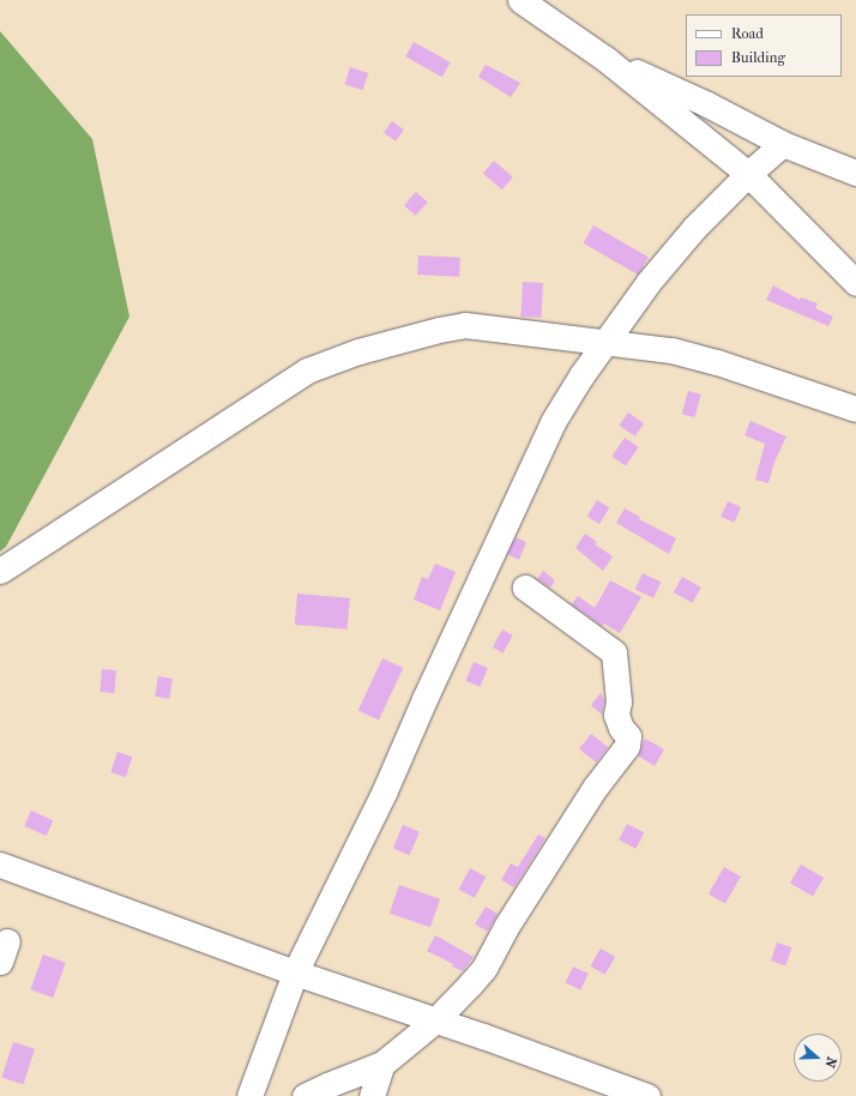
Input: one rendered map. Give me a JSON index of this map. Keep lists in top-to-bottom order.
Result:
{
  "legend": ["Road", "Building"],
  "north": "right"
}
